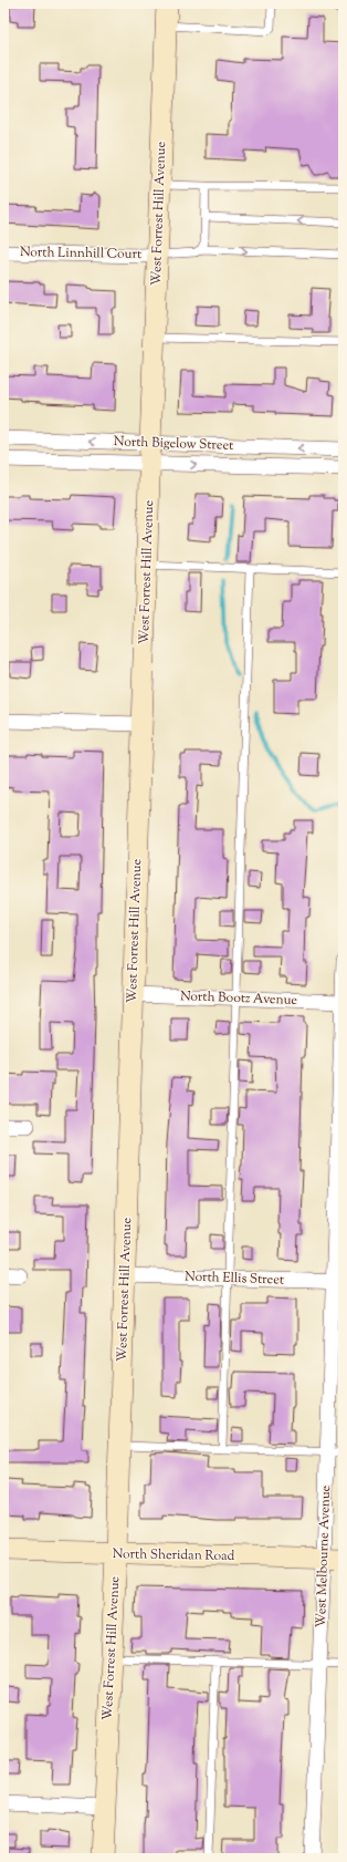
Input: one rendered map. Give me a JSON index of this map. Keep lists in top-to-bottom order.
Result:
{
  "streets": {
    "main road": ["West Forrest Hill Avenue", "North Sheridan Road"],
    "street": [
      "North Linnhill Court",
      "North Bigelow Street",
      "North Bootz Avenue",
      "North Ellis Street",
      "West Melbourne Avenue"
    ]
  },
  "crossings": [
    ["West Forrest Hill Avenue", "North Linnhill Court"],
    ["West Forrest Hill Avenue", "North Bigelow Street"],
    ["West Forrest Hill Avenue", "North Bootz Avenue"],
    ["West Forrest Hill Avenue", "North Ellis Street"],
    ["West Forrest Hill Avenue", "North Sheridan Road"],
    ["North Bootz Avenue", "West Melbourne Avenue"],
    ["North Ellis Street", "West Melbourne Avenue"],
    ["North Sheridan Road", "West Melbourne Avenue"]
  ]
}
